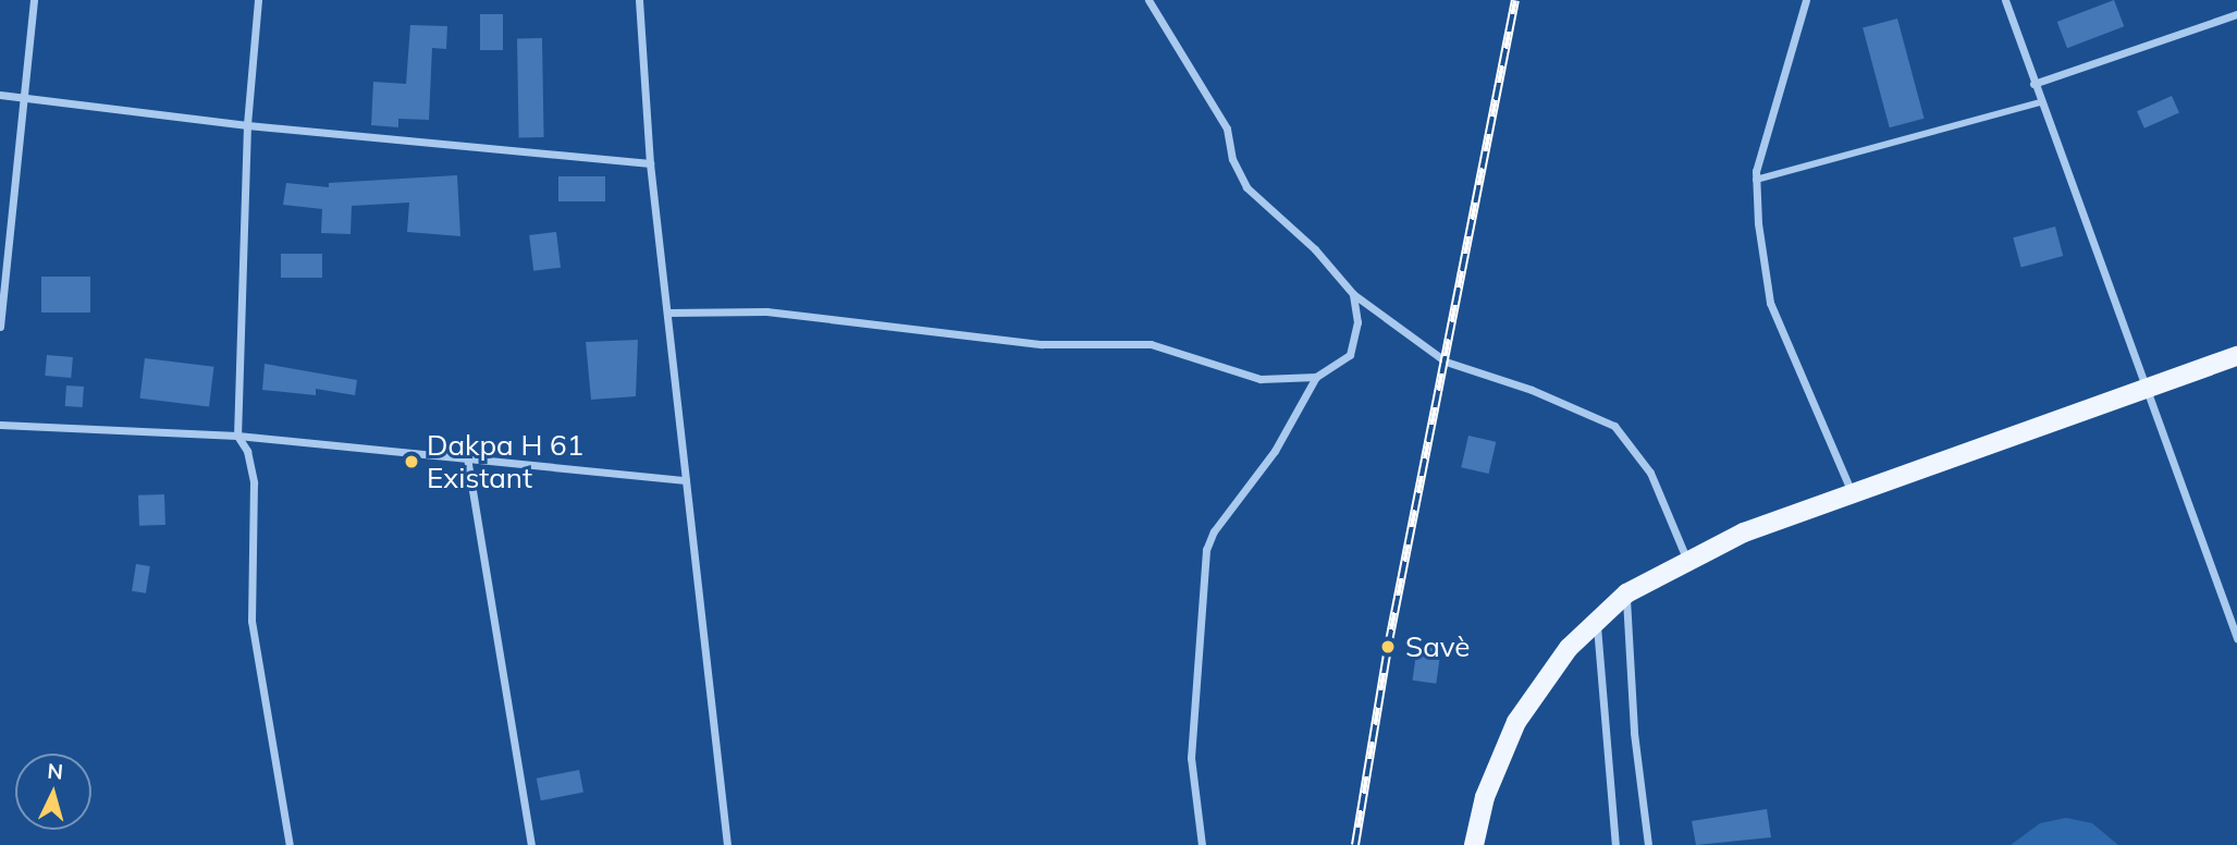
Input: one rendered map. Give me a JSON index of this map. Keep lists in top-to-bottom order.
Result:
{
  "places": ["Dakpa H 61 Existant", "Savè"],
  "north": "top"
}
